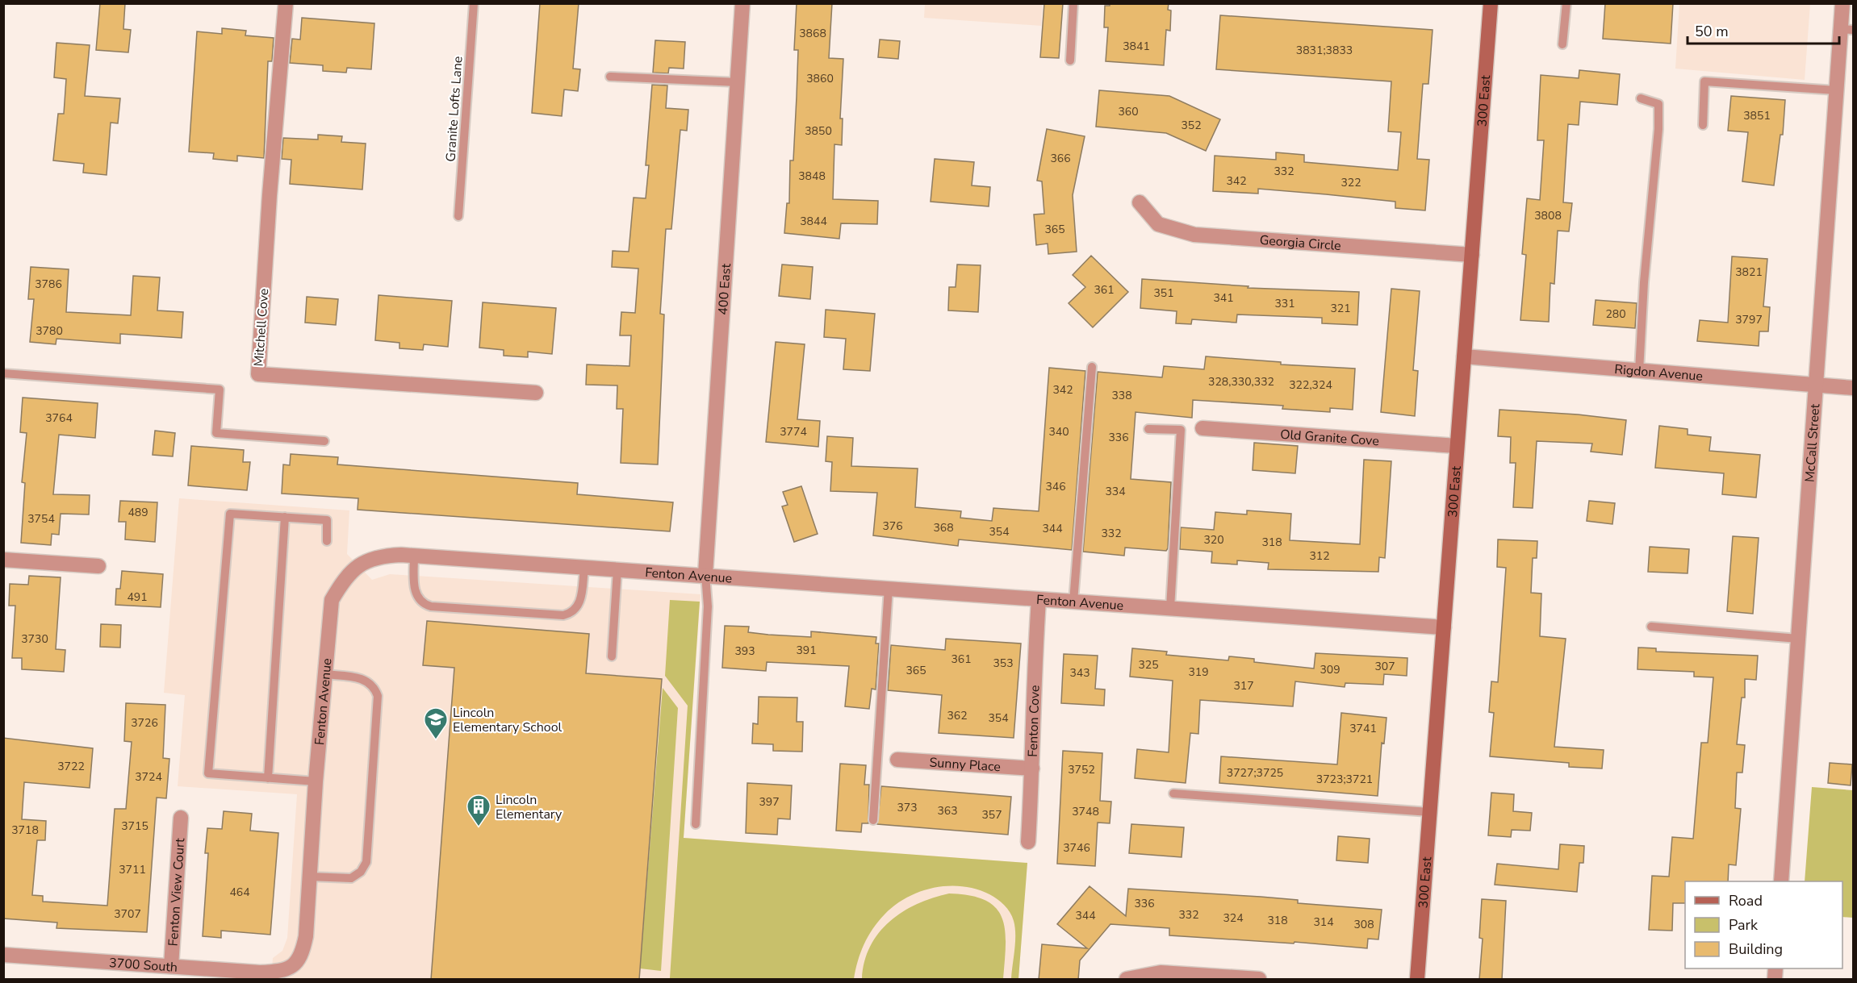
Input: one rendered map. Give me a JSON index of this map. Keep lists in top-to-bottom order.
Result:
{
  "streets": {
    "street": [
      "300 East",
      "Georgia Circle",
      "400 East",
      "Mitchell Cove",
      "Rigdon Avenue",
      "Old Granite Cove",
      "McCall Street",
      "Fenton Avenue",
      "Fenton Cove",
      "Sunny Place",
      "Fenton View Court",
      "3700 South"
    ],
    "lane": ["Granite Lofts Lane"]
  },
  "crossings": [
    ["300 East", "Georgia Circle"],
    ["300 East", "Rigdon Avenue"],
    ["300 East", "Old Granite Cove"],
    ["300 East", "Fenton Avenue"],
    ["400 East", "Fenton Avenue"],
    ["Rigdon Avenue", "McCall Street"],
    ["Fenton Avenue", "Fenton Cove"],
    ["Fenton Avenue", "3700 South"],
    ["Fenton Cove", "Sunny Place"],
    ["Fenton View Court", "3700 South"]
  ],
  "places": {
    "school or university": ["Lincoln Elementary School"],
    "building": ["Lincoln Elementary"]
  },
  "house_numbers": [
    "3868",
    "3841",
    "3831;3833",
    "3860",
    "360",
    "3851",
    "352",
    "3850",
    "366",
    "332",
    "3848",
    "342",
    "322",
    "3808",
    "3844",
    "365",
    "3821",
    "3786",
    "361",
    "351",
    "341",
    "331",
    "321",
    "280",
    "3797",
    "3780",
    "328,330,332",
    "322,324",
    "342",
    "338",
    "3764",
    "3774",
    "340",
    "336",
    "346",
    "334",
    "489",
    "3754",
    "376",
    "368",
    "344",
    "354",
    "332",
    "320",
    "318",
    "312",
    "491",
    "3730",
    "391",
    "393",
    "361",
    "353",
    "325",
    "307",
    "309",
    "365",
    "319",
    "343",
    "317",
    "362",
    "354",
    "3726",
    "3741",
    "3722",
    "3752",
    "3727;3725",
    "3724",
    "3723;3721",
    "397",
    "373",
    "363",
    "3748",
    "357",
    "3715",
    "3718",
    "3746",
    "3711",
    "464",
    "336",
    "3707",
    "332",
    "344",
    "324",
    "318",
    "314",
    "308"
  ],
  "legend": ["Road", "Park", "Building"],
  "scale_bar": "50 m"
}
